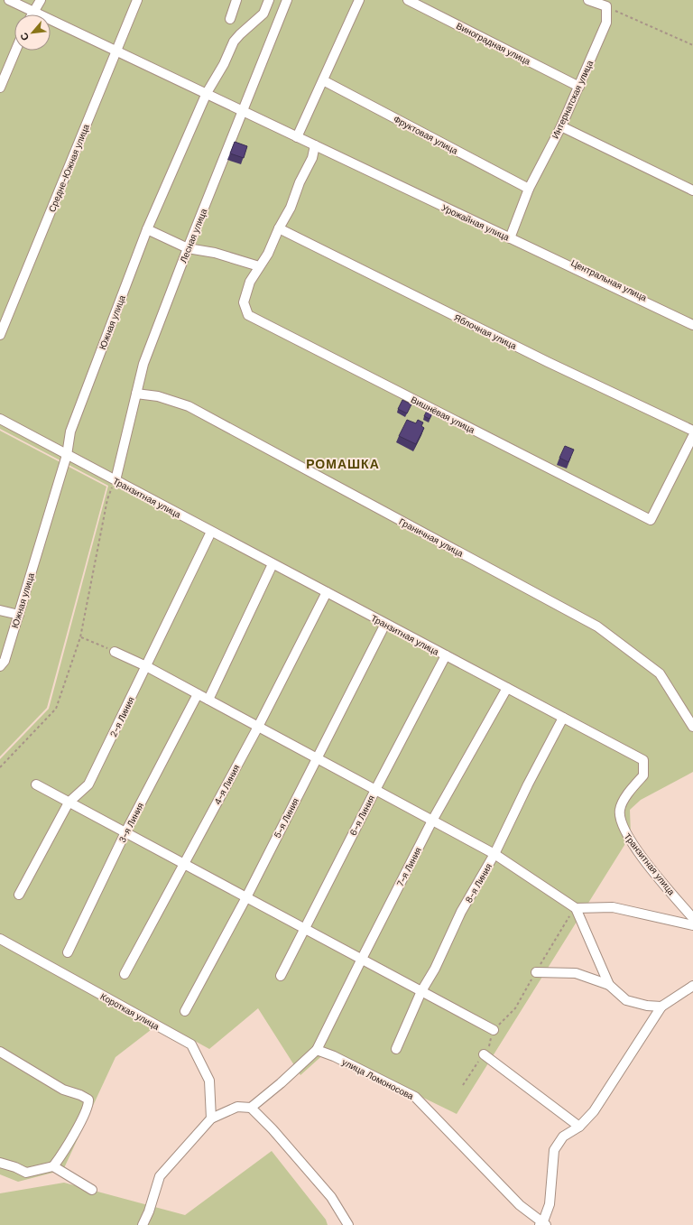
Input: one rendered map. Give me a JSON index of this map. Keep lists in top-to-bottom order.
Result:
{
  "streets": {
    "street": [
      "Виноградная улица",
      "Интернатская улица",
      "Фруктовая улица",
      "Средне-Южная улица",
      "Урожайная улица",
      "Лесная улица",
      "Центральная улица",
      "Южная улица",
      "Яблочная улица",
      "Вишнёвая улица",
      "Транзитная улица",
      "Граничная улица",
      "2-я Линия",
      "4-я Линия",
      "6-я Линия",
      "5-я Линия",
      "3-я Линия",
      "7-я Линия",
      "8-я Линия",
      "Короткая улица",
      "улица Ломоносова"
    ]
  },
  "crossings": [
    ["Виноградная улица", "Интернатская улица"],
    ["Интернатская улица", "Фруктовая улица"],
    ["Интернатская улица", "Урожайная улица"],
    ["Средне-Южная улица", "Урожайная улица"],
    ["Урожайная улица", "Лесная улица"],
    ["Урожайная улица", "Центральная улица"],
    ["Урожайная улица", "Южная улица"],
    ["Лесная улица", "Транзитная улица"],
    ["Лесная улица", "Граничная улица"],
    ["Южная улица", "Транзитная улица"],
    ["Транзитная улица", "2-я Линия"],
    ["Транзитная улица", "4-я Линия"],
    ["Транзитная улица", "6-я Линия"],
    ["Транзитная улица", "5-я Линия"],
    ["Транзитная улица", "7-я Линия"],
    ["Транзитная улица", "8-я Линия"],
    ["7-я Линия", "улица Ломоносова"]
  ],
  "districts": ["РОМАШКА"],
  "north": "bottom left"
}
